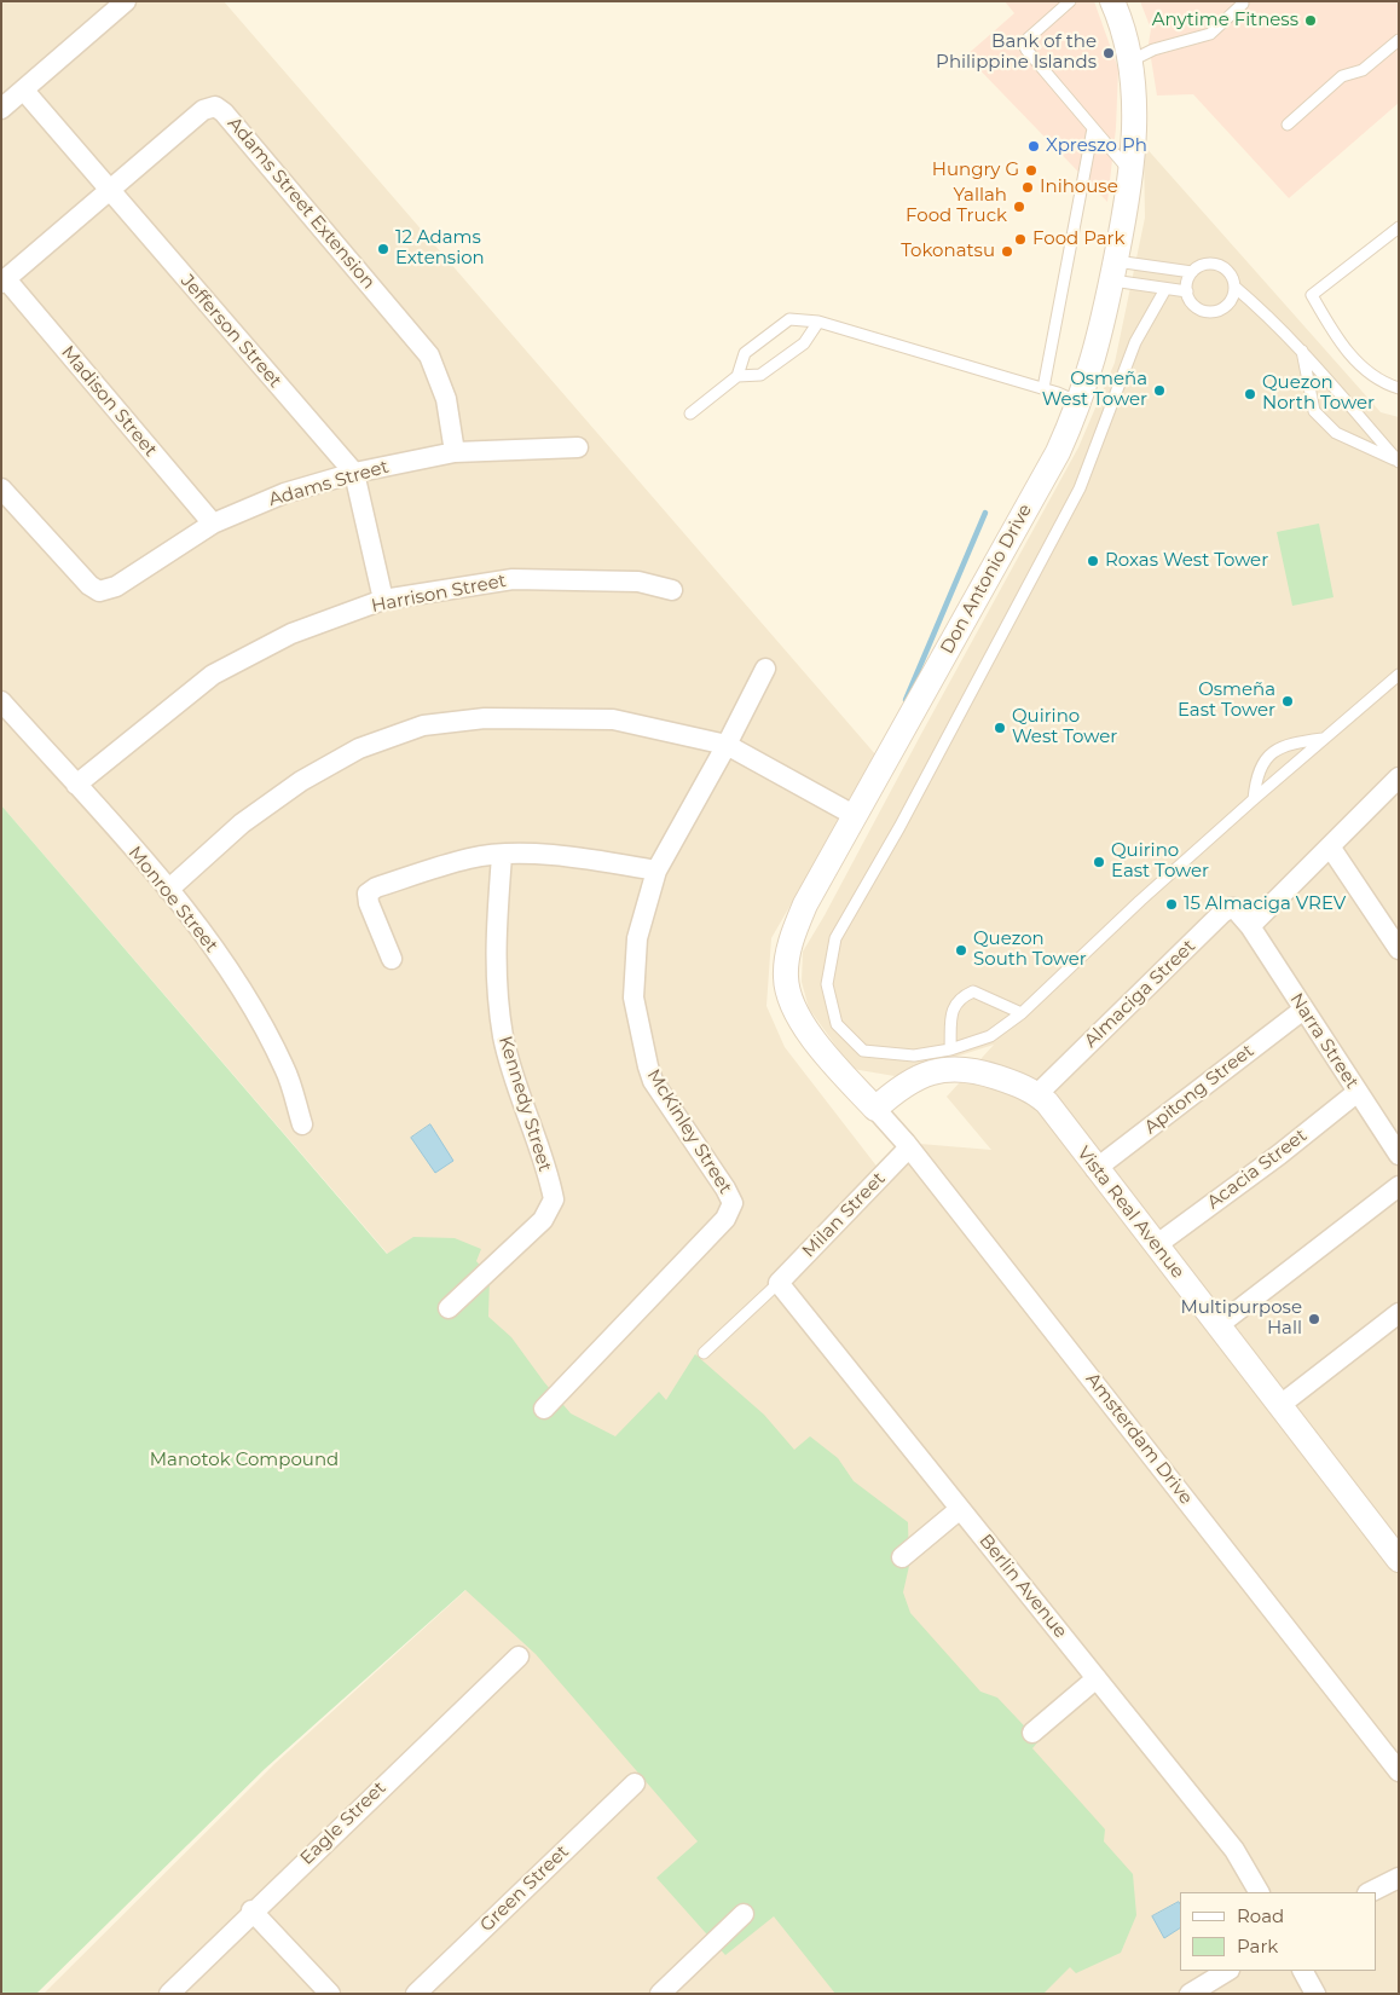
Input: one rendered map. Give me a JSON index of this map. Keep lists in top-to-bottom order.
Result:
{
  "streets": {
    "street": [
      "Adams Street Extension",
      "Jefferson Street",
      "Madison Street",
      "Adams Street",
      "Don Antonio Drive",
      "Harrison Street",
      "Monroe Street",
      "Almaciga Street",
      "Narra Street",
      "Apitong Street",
      "Kennedy Street",
      "McKinley Street",
      "Acacia Street",
      "Vista Real Avenue",
      "Milan Street",
      "Amsterdam Drive",
      "Berlin Avenue",
      "Eagle Street",
      "Green Street"
    ]
  },
  "crossings": [
    ["Adams Street Extension", "Jefferson Street"],
    ["Adams Street Extension", "Madison Street"],
    ["Adams Street Extension", "Adams Street"],
    ["Jefferson Street", "Adams Street"],
    ["Jefferson Street", "Harrison Street"],
    ["Madison Street", "Adams Street"],
    ["Don Antonio Drive", "Vista Real Avenue"],
    ["Don Antonio Drive", "Amsterdam Drive"],
    ["Harrison Street", "Monroe Street"],
    ["Almaciga Street", "Narra Street"],
    ["Almaciga Street", "Vista Real Avenue"],
    ["Narra Street", "Apitong Street"],
    ["Narra Street", "Acacia Street"],
    ["Apitong Street", "Vista Real Avenue"],
    ["Acacia Street", "Vista Real Avenue"],
    ["Vista Real Avenue", "Amsterdam Drive"],
    ["Milan Street", "Amsterdam Drive"],
    ["Milan Street", "Berlin Avenue"]
  ],
  "parks": ["Manotok Compound"],
  "places": [
    "Anytime Fitness",
    "Bank of the Philippine Islands",
    "Xpreszo Ph",
    "Hungry G",
    "Inihouse",
    "Yallah Food Truck",
    "Food Park",
    "12 Adams Extension",
    "Tokonatsu",
    "Osmeña West Tower",
    "Quezon North Tower",
    "Roxas West Tower",
    "Osmeña East Tower",
    "Quirino West Tower",
    "Quirino East Tower",
    "15 Almaciga VREV",
    "Quezon South Tower",
    "Multipurpose Hall"
  ],
  "legend": ["Road", "Park"]
}
